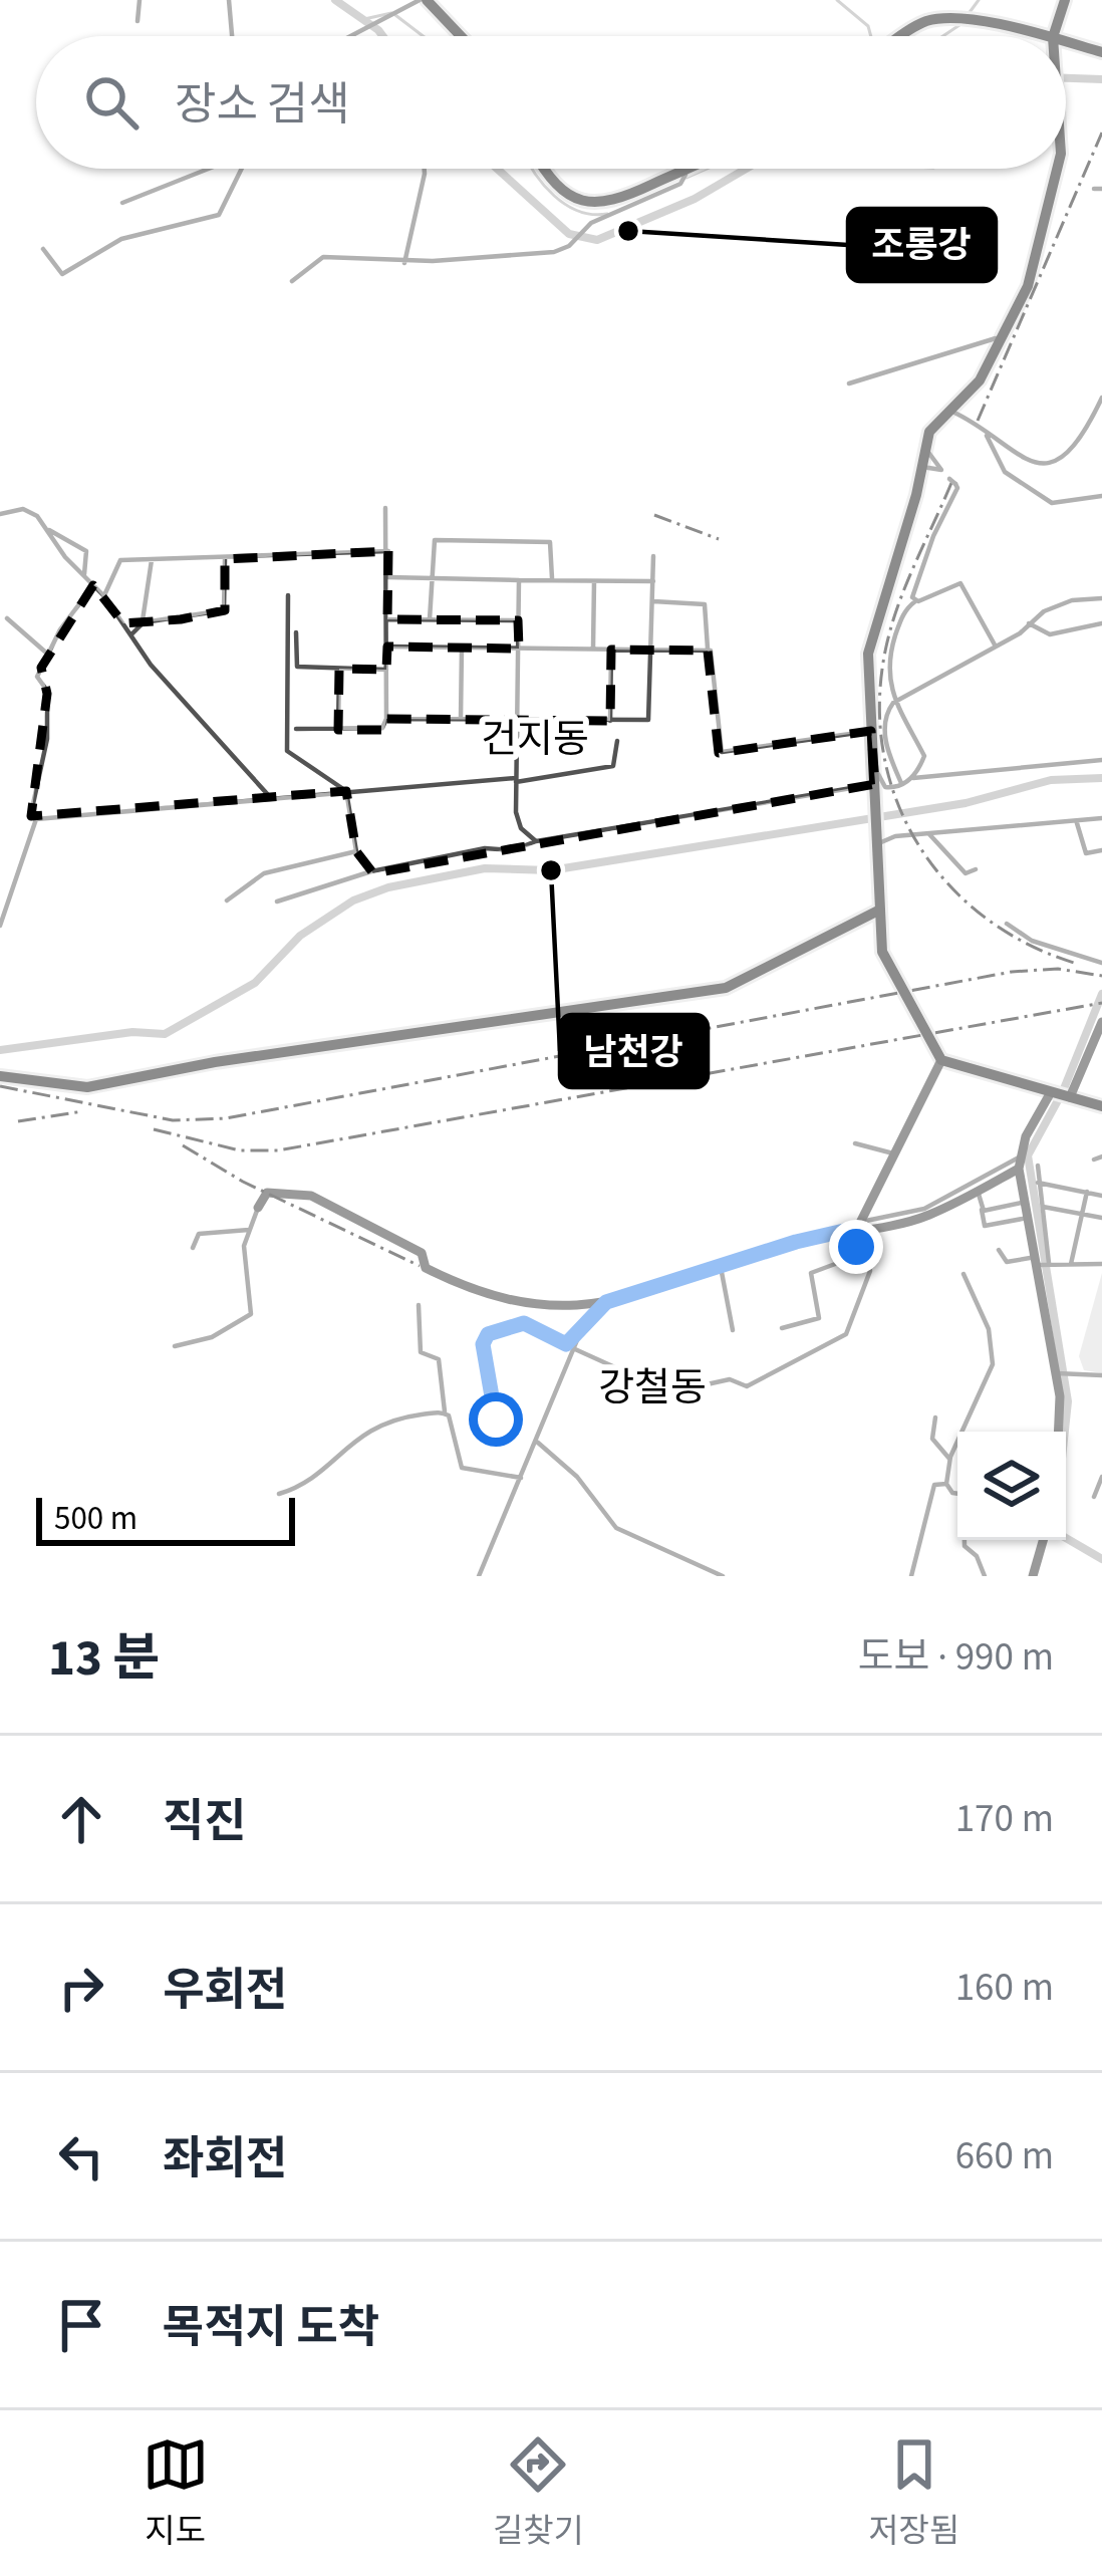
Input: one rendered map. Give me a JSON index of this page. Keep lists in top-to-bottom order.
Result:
{
  "districts": ["건지동", "강철동"],
  "places": ["조롱강", "남천강"],
  "scale_bar": "500 m",
  "page": {
    "search": "장소 검색",
    "scale": "500 m",
    "heading": ["13 분", "도보 · 990 m"],
    "list": [
      ["직진", "170 m"],
      ["우회전", "160 m"],
      ["좌회전", "660 m"],
      "목적지 도착"
    ],
    "nav": ["지도", "길찾기", "저장됨"]
  }
}
